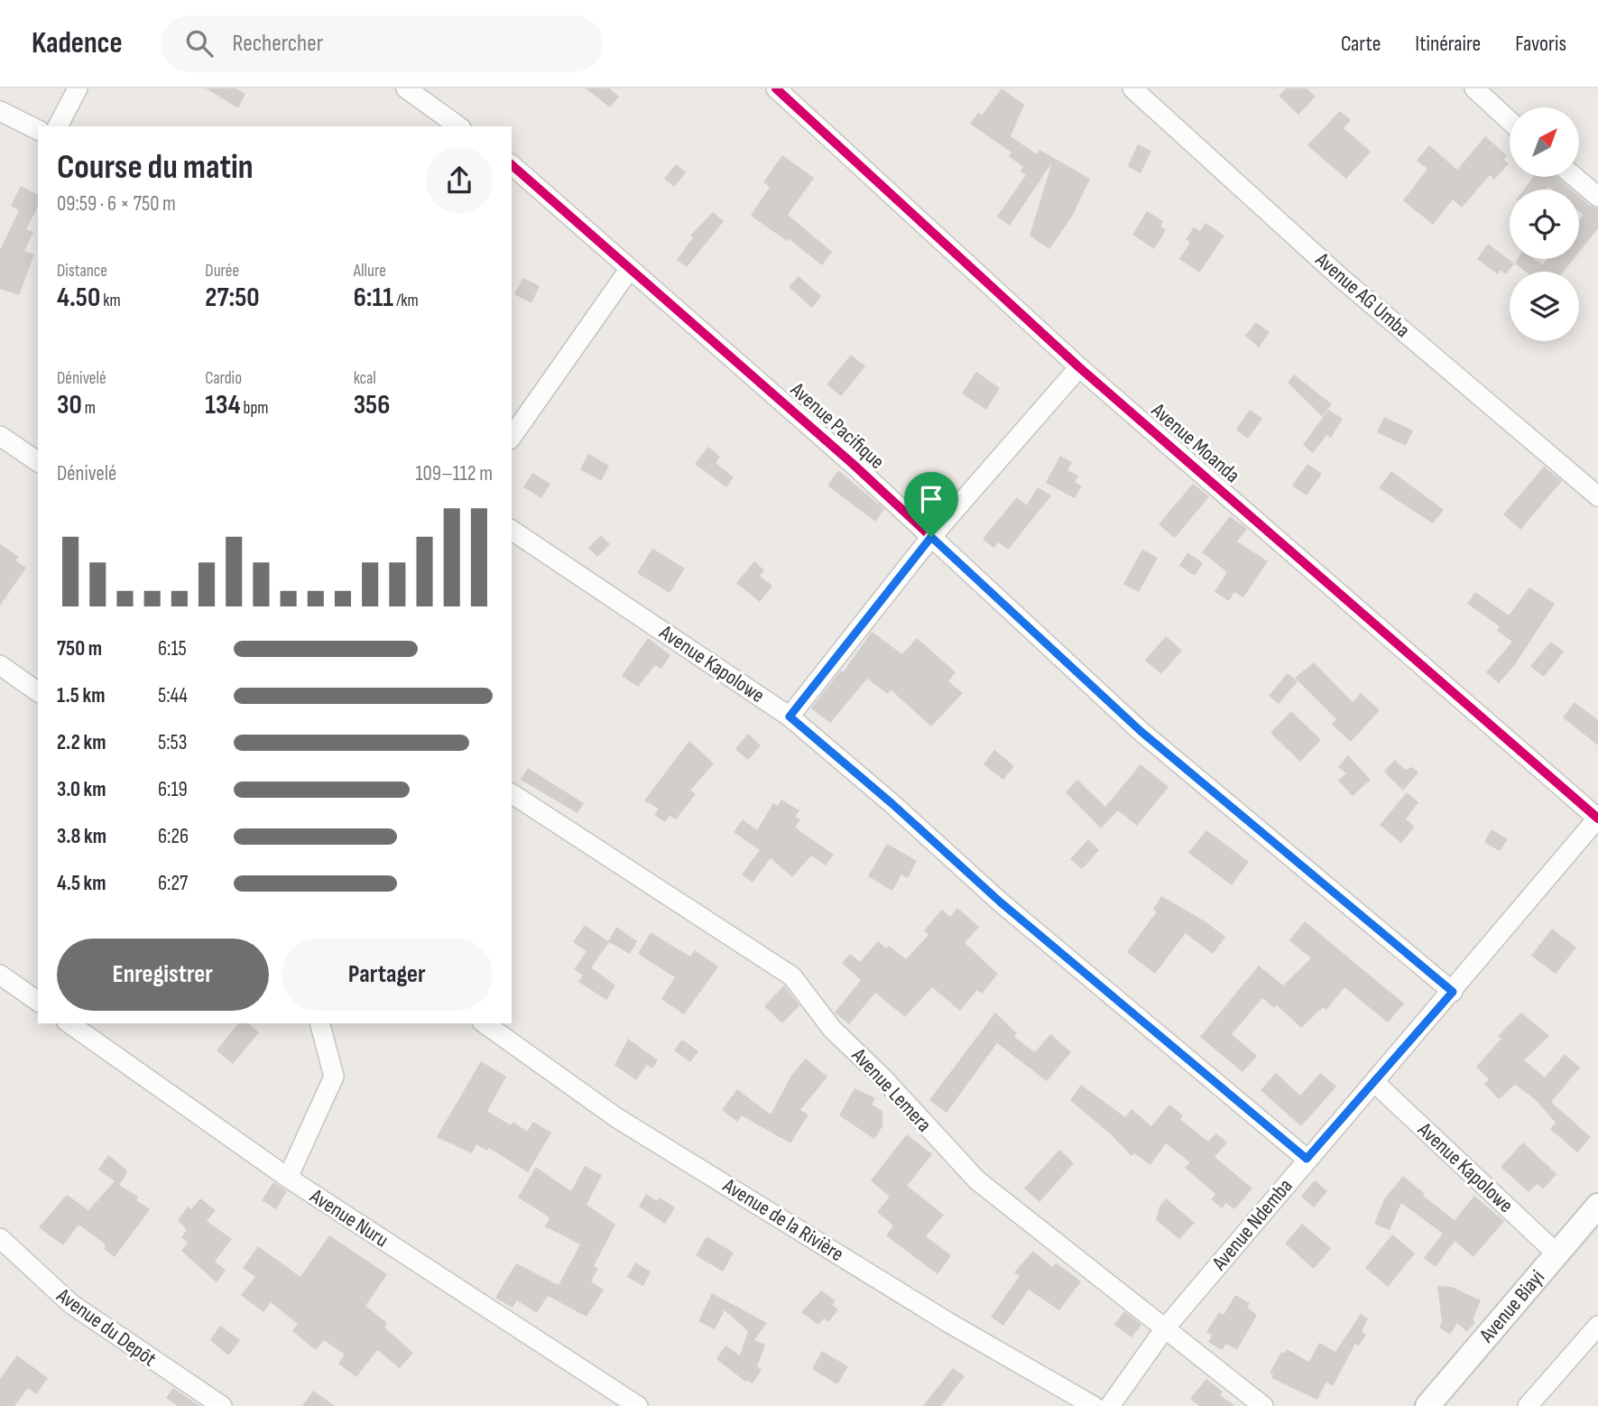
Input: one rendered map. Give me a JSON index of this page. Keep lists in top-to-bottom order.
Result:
{
  "streets": {
    "street": [
      "Avenue AG Umba",
      "Avenue Pacifique",
      "Avenue Moanda",
      "Avenue Kapolowe",
      "Avenue Lemera",
      "Avenue Nuru",
      "Avenue de la Rivière",
      "Avenue Ndemba",
      "Avenue Biayi",
      "Avenue du Depôt"
    ]
  },
  "crossings": [
    ["Avenue Pacifique", "Avenue Ndemba"],
    ["Avenue Moanda", "Avenue Ndemba"],
    ["Avenue Kapolowe", "Avenue Ndemba"],
    ["Avenue Kapolowe", "Avenue Biayi"],
    ["Avenue Lemera", "Avenue Ndemba"]
  ],
  "north": "top right",
  "page": {
    "header": "Kadence",
    "search": "Rechercher",
    "nav": ["Carte", "Itinéraire", "Favoris"],
    "heading": ["Course du matin", "09:59 · 6 × 750 m"],
    "stats": [
      ["Distance", "4.50 km"],
      ["Durée", "27:50"],
      ["Allure", "6:11 /km"],
      ["Dénivelé", "30 m"],
      ["Cardio", "134 bpm"],
      ["kcal", "356"]
    ],
    "chart": ["Dénivelé", "109–112 m"],
    "list": [
      {
        "name": "750 m",
        "note": "6:15"
      },
      {
        "name": "1.5 km",
        "note": "5:44"
      },
      {
        "name": "2.2 km",
        "note": "5:53"
      },
      {
        "name": "3.0 km",
        "note": "6:19"
      },
      {
        "name": "3.8 km",
        "note": "6:26"
      },
      {
        "name": "4.5 km",
        "note": "6:27"
      }
    ],
    "buttons": ["Enregistrer", "Partager"]
  }
}
